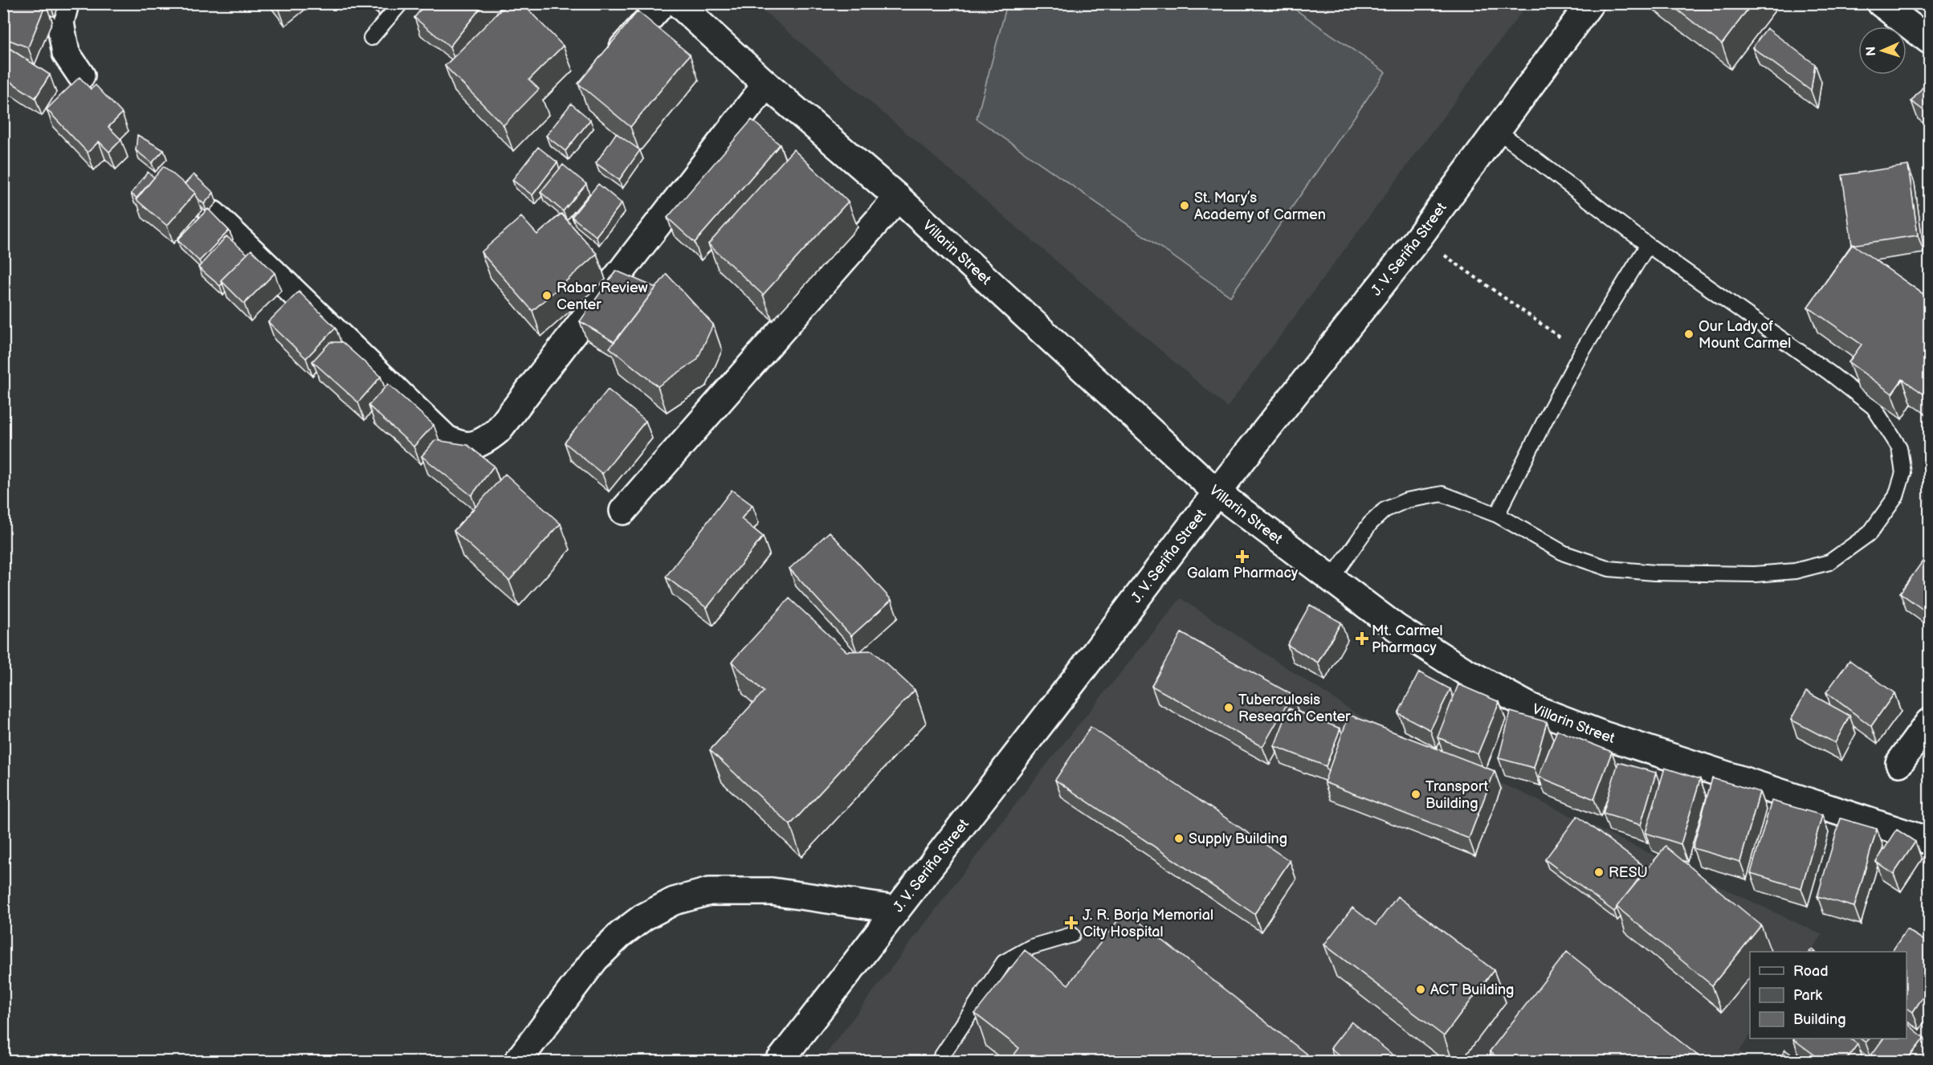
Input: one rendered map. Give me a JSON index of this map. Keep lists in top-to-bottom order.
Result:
{
  "streets": {
    "street": ["J. V. Seriña Street", "Villarin Street"]
  },
  "crossings": [
    ["J. V. Seriña Street", "Villarin Street"]
  ],
  "places": {
    "other": [
      "St. Mary’s Academy of Carmen",
      "Rabar Review Center",
      "Our Lady of Mount Carmel",
      "Tuberculosis Research Center",
      "Transport Building",
      "Supply Building",
      "RESU",
      "ACT Building"
    ],
    "health": ["Galam Pharmacy", "Mt. Carmel Pharmacy", "J. R. Borja Memorial City Hospital"]
  },
  "legend": ["Road", "Park", "Building"],
  "north": "left"
}
